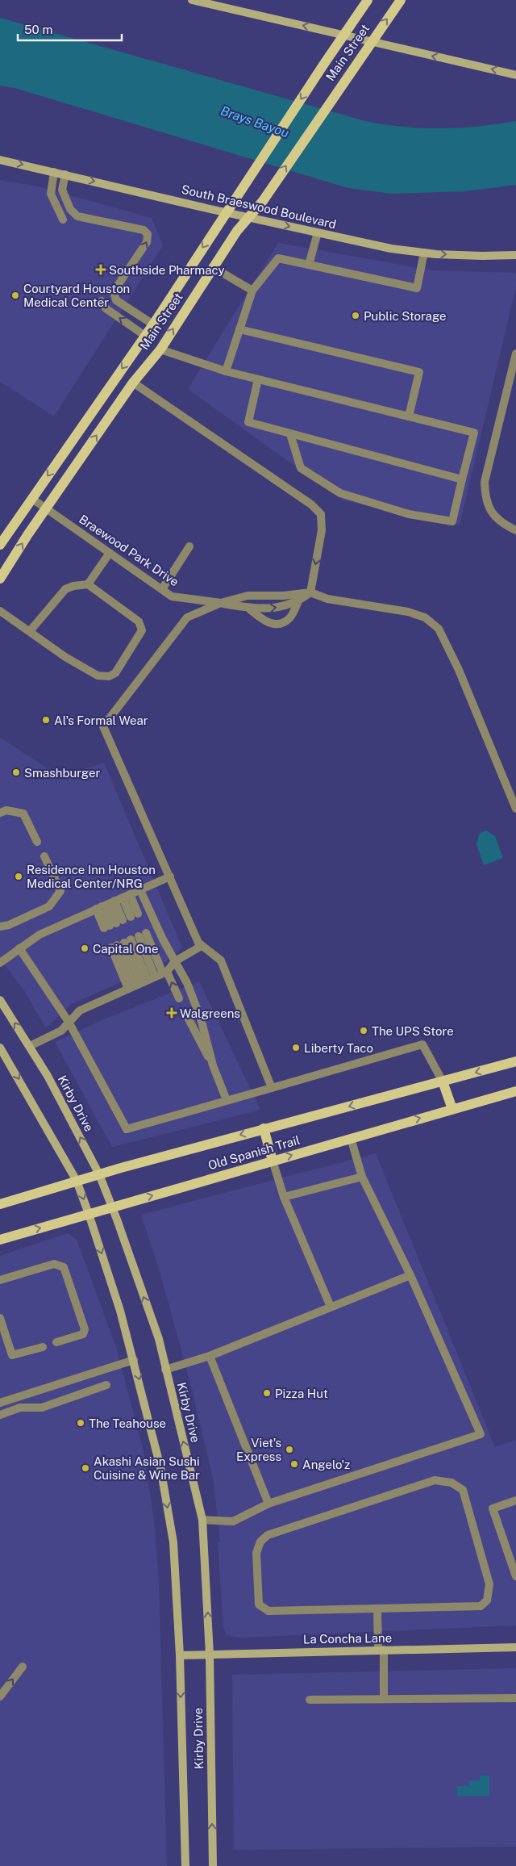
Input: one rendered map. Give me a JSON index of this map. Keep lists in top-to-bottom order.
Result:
{
  "streets": {
    "main road": [
      "Main Street",
      "South Braeswood Boulevard",
      "Kirby Drive",
      "Old Spanish Trail",
      "La Concha Lane"
    ],
    "street": ["Braewood Park Drive"]
  },
  "crossings": [
    ["Main Street", "South Braeswood Boulevard"],
    ["Main Street", "Braewood Park Drive"],
    ["Kirby Drive", "Old Spanish Trail"],
    ["Kirby Drive", "La Concha Lane"]
  ],
  "one_way": ["South Braeswood Boulevard"],
  "water": ["Brays Bayou"],
  "places": {
    "health": ["Southside Pharmacy", "Walgreens"],
    "other": [
      "Courtyard Houston Medical Center",
      "Public Storage",
      "Al's Formal Wear",
      "Smashburger",
      "Residence Inn Houston Medical Center/NRG",
      "Capital One",
      "The UPS Store",
      "Liberty Taco",
      "Pizza Hut",
      "The Teahouse",
      "Viet's Express",
      "Angelo'z",
      "Akashi Asian Sushi Cuisine & Wine Bar"
    ]
  },
  "scale_bar": "50 m"
}
